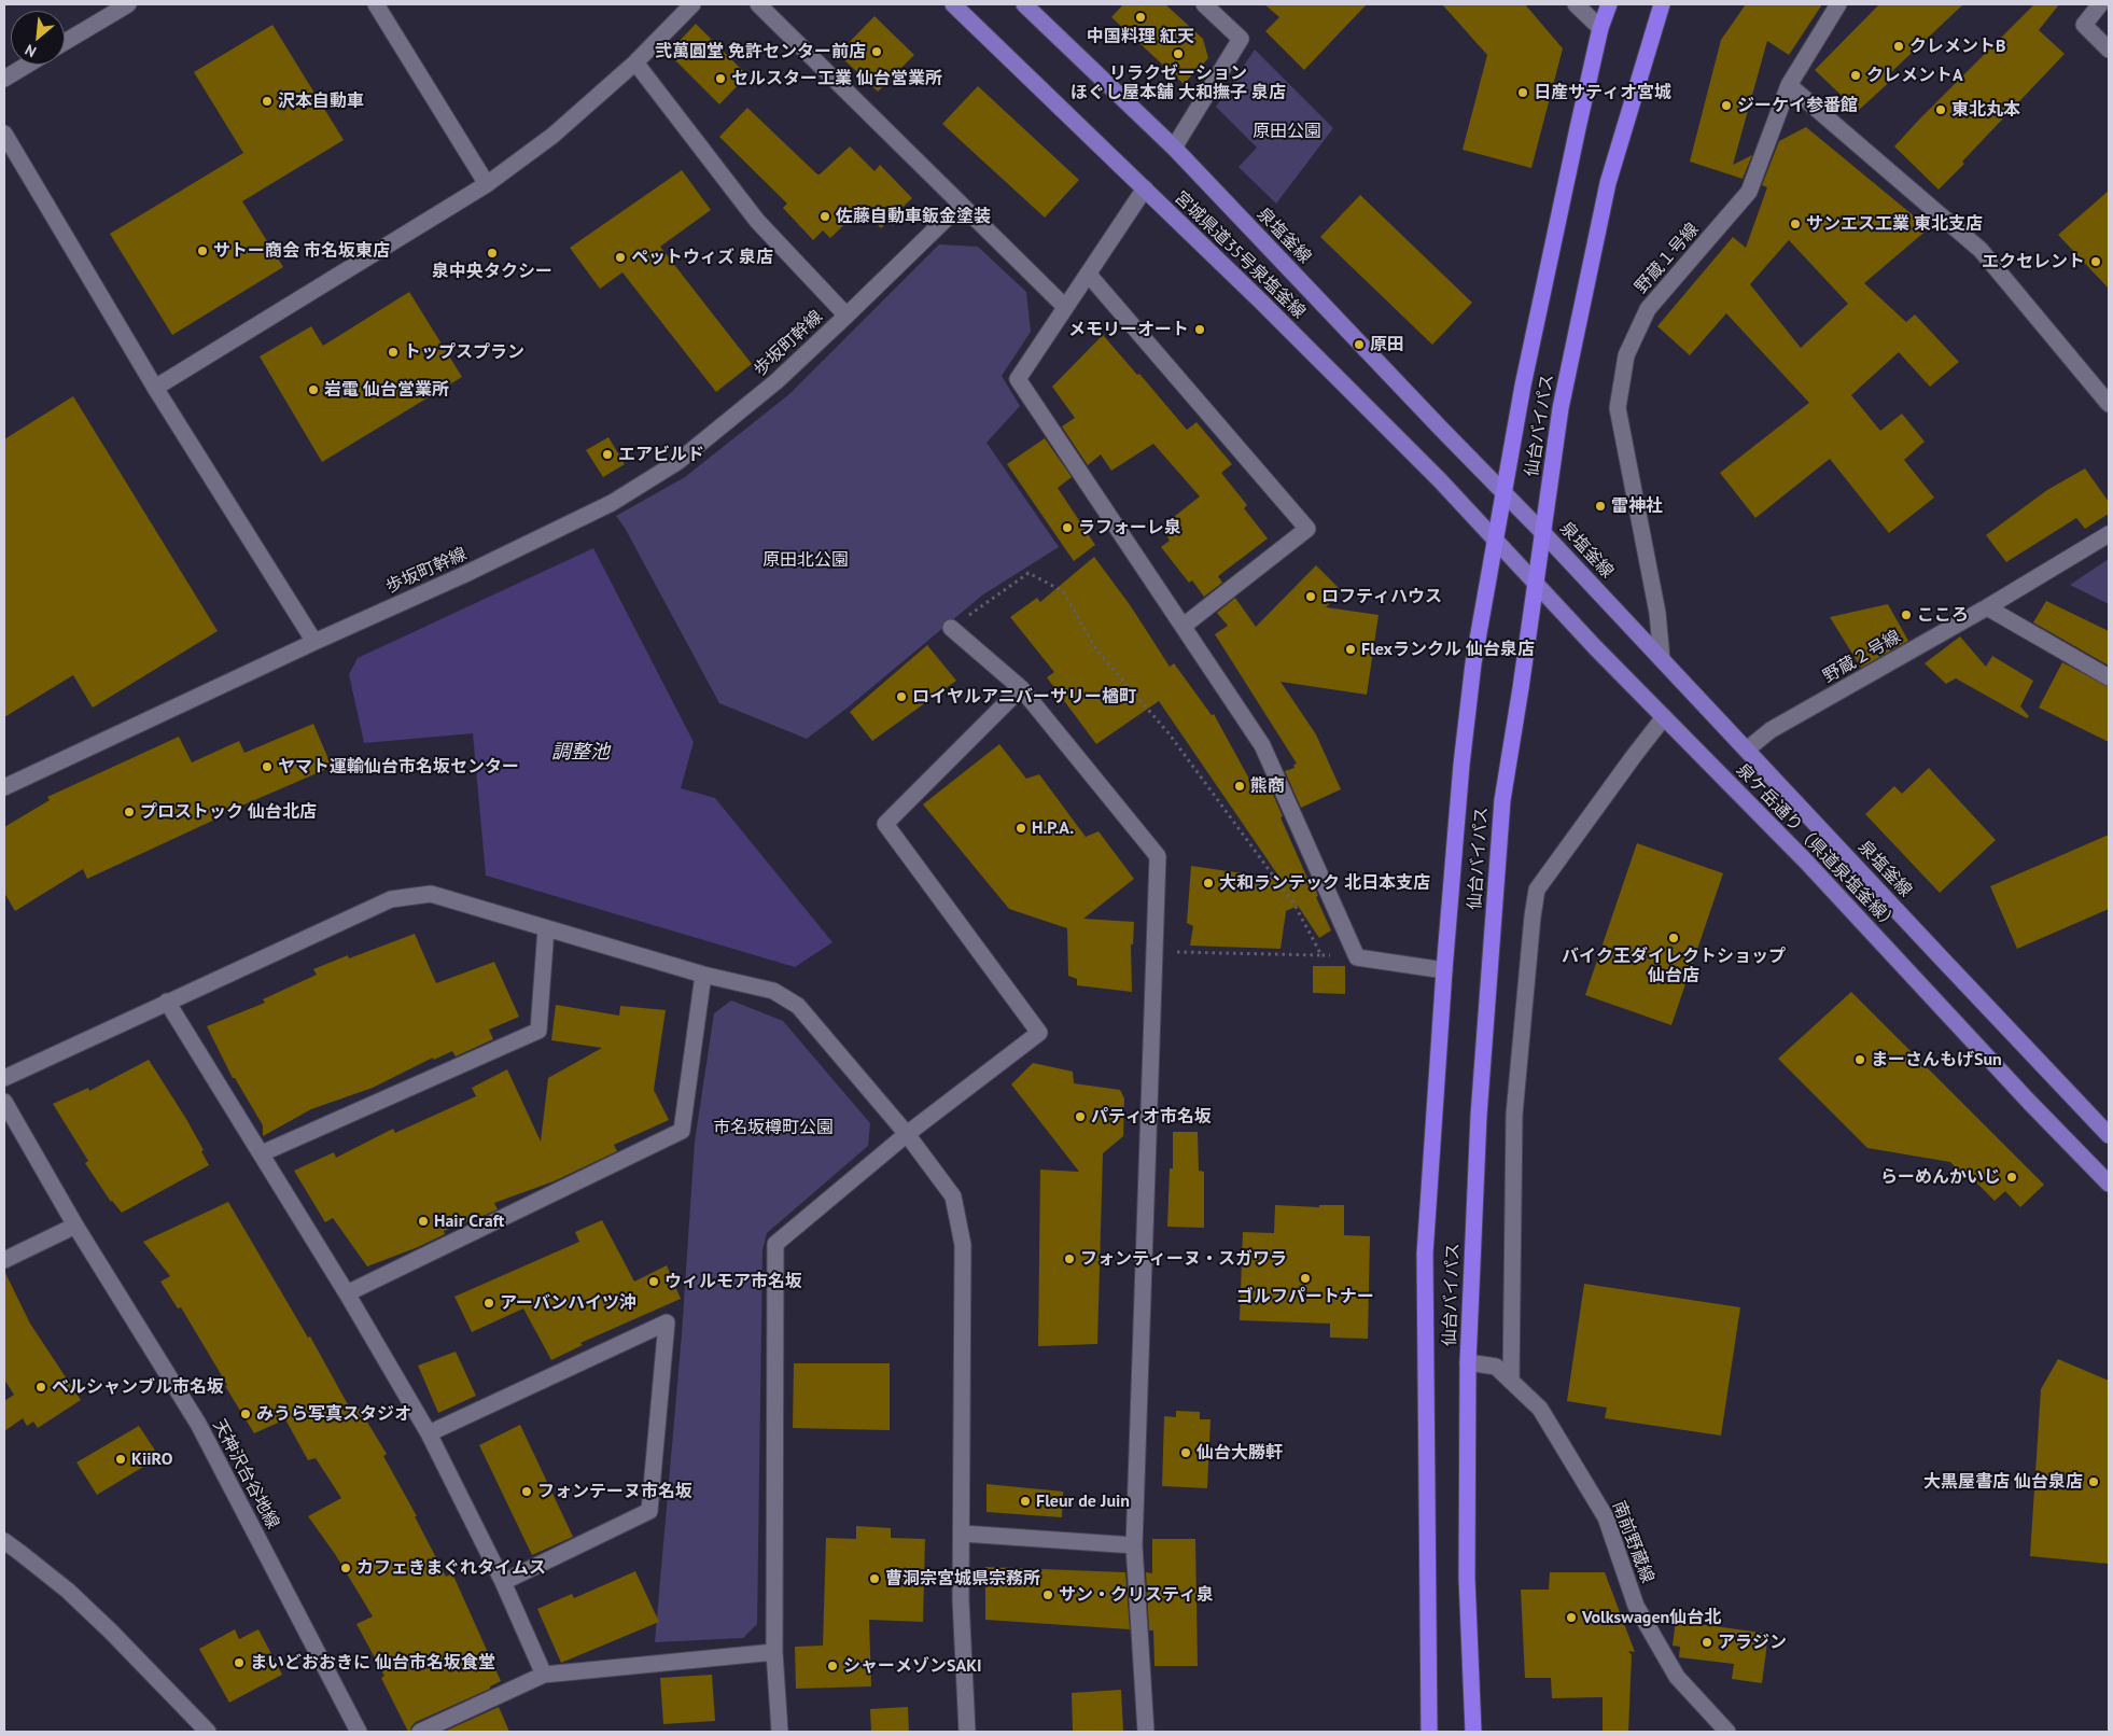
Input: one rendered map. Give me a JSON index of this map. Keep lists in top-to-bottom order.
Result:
{
  "streets": {
    "highway": ["仙台バイパス"],
    "main road": ["泉塩釜線", "宮城県道35号泉塩釜線", "泉ケ岳通り（県道泉塩釜線）"],
    "street": [
      "野蔵１号線",
      "歩坂町幹線",
      "野蔵２号線",
      "天神沢台谷地線",
      "南前野蔵線"
    ]
  },
  "crossings": [
    ["泉塩釜線", "野蔵１号線"],
    ["泉塩釜線", "仙台バイパス"],
    ["泉塩釜線", "野蔵２号線"],
    ["宮城県道35号泉塩釜線", "仙台バイパス"],
    ["宮城県道35号泉塩釜線", "泉ケ岳通り（県道泉塩釜線）"],
    ["仙台バイパス", "泉ケ岳通り（県道泉塩釜線）"],
    ["仙台バイパス", "南前野蔵線"]
  ],
  "water": ["調整池"],
  "parks": ["原田公園", "原田北公園", "市名坂樽町公園"],
  "places": [
    "中国料理 紅天",
    "クレメントB",
    "弐萬圓堂 免許センター前店",
    "リラクゼーション ほぐし屋本舗 大和撫子 泉店",
    "クレメントA",
    "セルスター工業 仙台営業所",
    "日産サティオ宮城",
    "沢本自動車",
    "ジーケイ参番館",
    "東北丸本",
    "佐藤自動車鈑金塗装",
    "サンエス工業 東北支店",
    "サトー商会 市名坂東店",
    "泉中央タクシー",
    "ペットウィズ 泉店",
    "エクセレント",
    "メモリーオート",
    "原田",
    "トップスプラン",
    "岩電 仙台営業所",
    "エアビルド",
    "雷神社",
    "ラフォーレ泉",
    "ロフティハウス",
    "こころ",
    "Flexランクル 仙台泉店",
    "ロイヤルアニバーサリー楢町",
    "ヤマト運輸仙台市名坂センター",
    "熊商",
    "プロストック 仙台北店",
    "H.P.A.",
    "大和ランテック 北日本支店",
    "バイク王ダイレクトショップ 仙台店",
    "まーさんもげSun",
    "パティオ市名坂",
    "らーめんかいじ",
    "Hair Craft",
    "フォンティーヌ・スガワラ",
    "ゴルフパートナー",
    "ウィルモア市名坂",
    "アーバンハイツ沖",
    "ベルシャンブル市名坂",
    "みうら写真スタジオ",
    "仙台大勝軒",
    "KiiRO",
    "大黒屋書店 仙台泉店",
    "フォンテーヌ市名坂",
    "Fleur de Juin",
    "カフェきまぐれタイムス",
    "曹洞宗宮城県宗務所",
    "サン・クリスティ泉",
    "Volkswagen仙台北",
    "アラジン",
    "まいどおおきに 仙台市名坂食堂",
    "シャーメゾンSAKI"
  ],
  "north": "bottom left"
}
